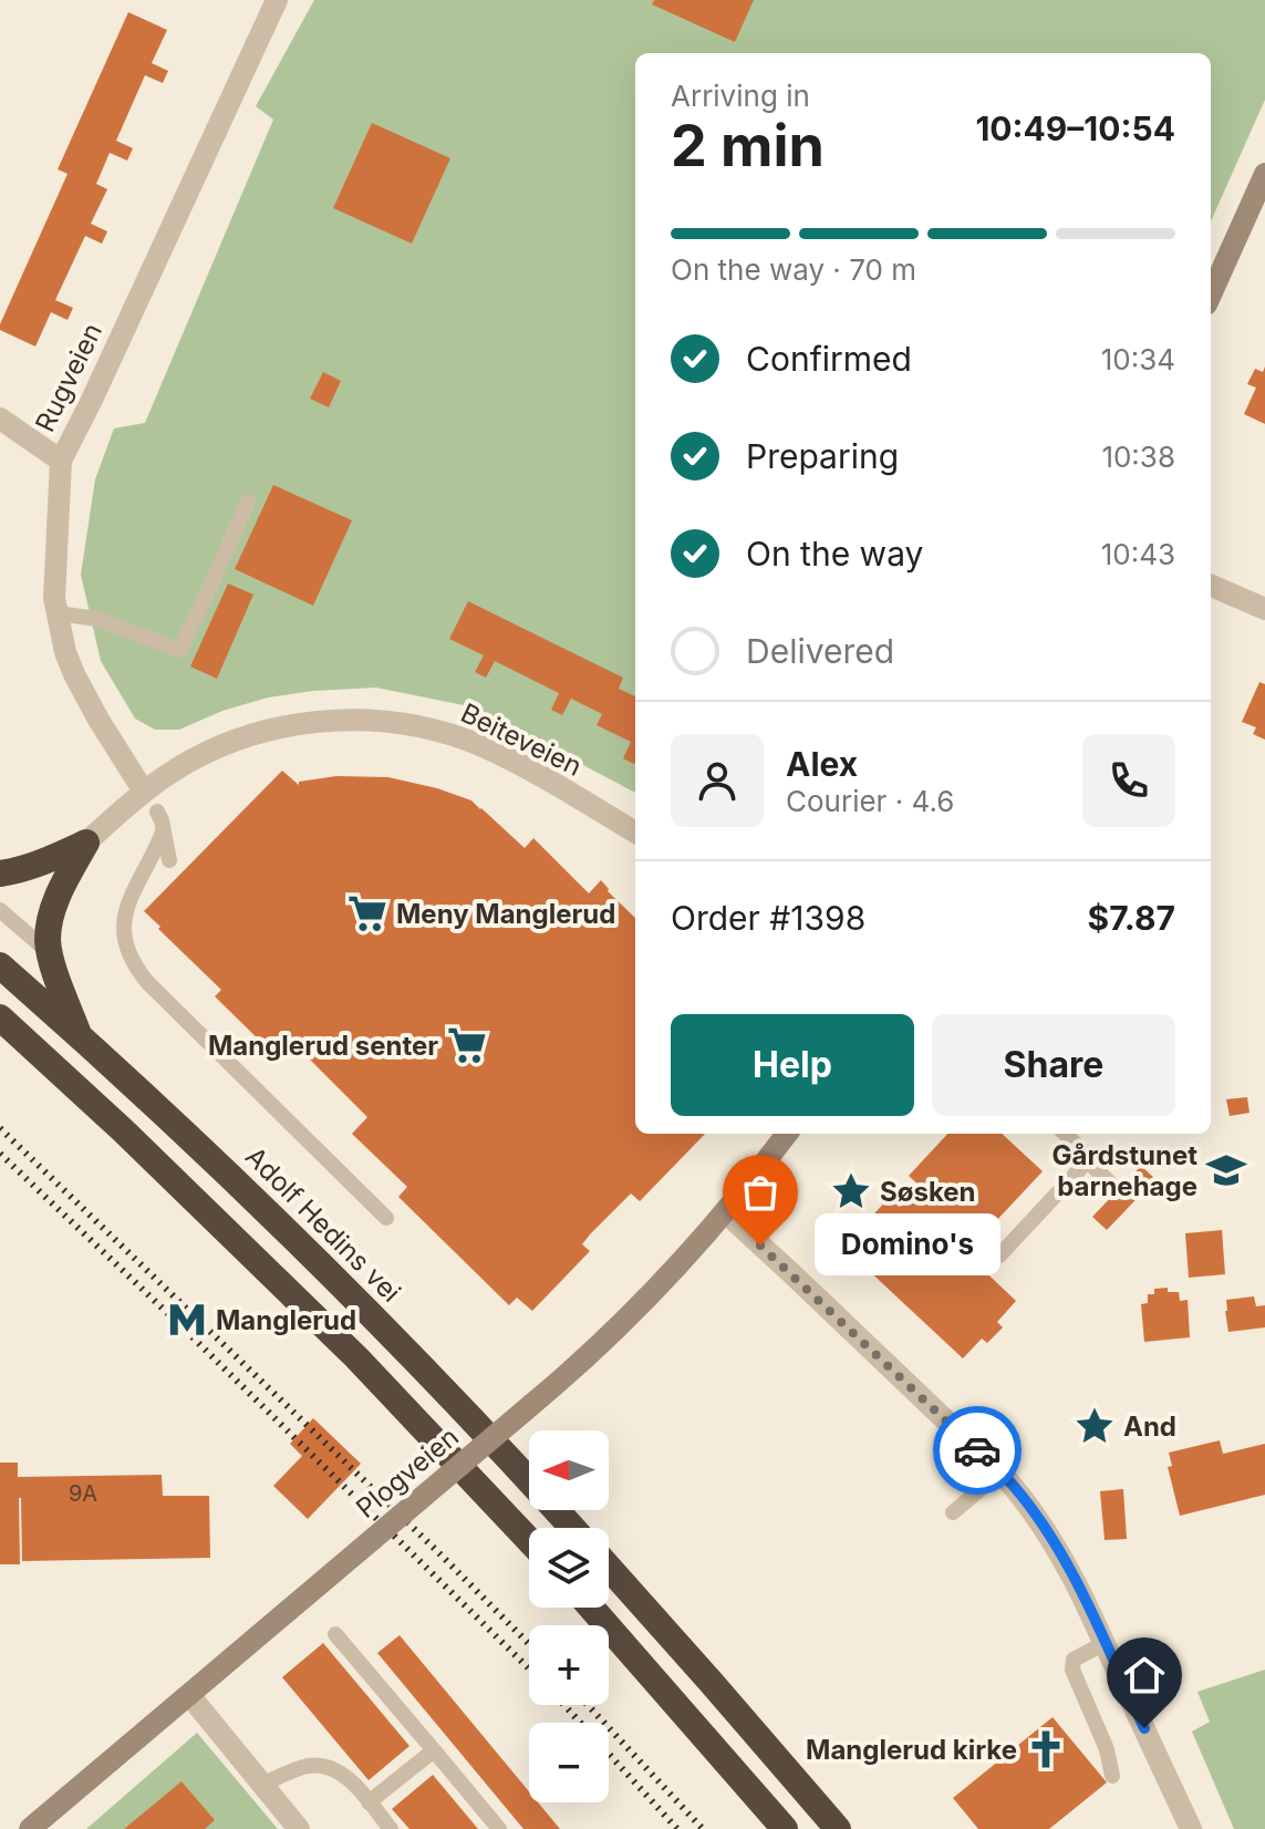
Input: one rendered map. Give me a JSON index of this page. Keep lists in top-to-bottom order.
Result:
{
  "streets": {
    "highway": ["Adolf Hedins vei"],
    "street": ["Rugveien", "Beiteveien", "Plogveien"]
  },
  "crossings": [
    ["Rugveien", "Beiteveien"]
  ],
  "places": {
    "supermarket": ["Meny Manglerud", "Manglerud senter"],
    "school or university": ["Gårdstunet barnehage"],
    "place": ["Søsken", "And"],
    "other": ["Domino's"],
    "metro station": ["Manglerud"],
    "church": ["Manglerud kirke"]
  },
  "house_numbers": ["9A"],
  "north": "left",
  "page": {
    "heading": ["2 min", "Arriving in", "10:49–10:54"],
    "panel": [
      "Alex",
      "Courier · 4.6",
      "Order #1398",
      "$7.87"
    ],
    "bar": "On the way · 70 m",
    "list": [
      ["Confirmed", "10:34"],
      ["Preparing", "10:38"],
      ["On the way", "10:43"],
      "Delivered"
    ],
    "buttons": ["Help", "Share"],
    "bubble": "Domino's",
    "map_buttons": ["+", "−"]
  }
}
